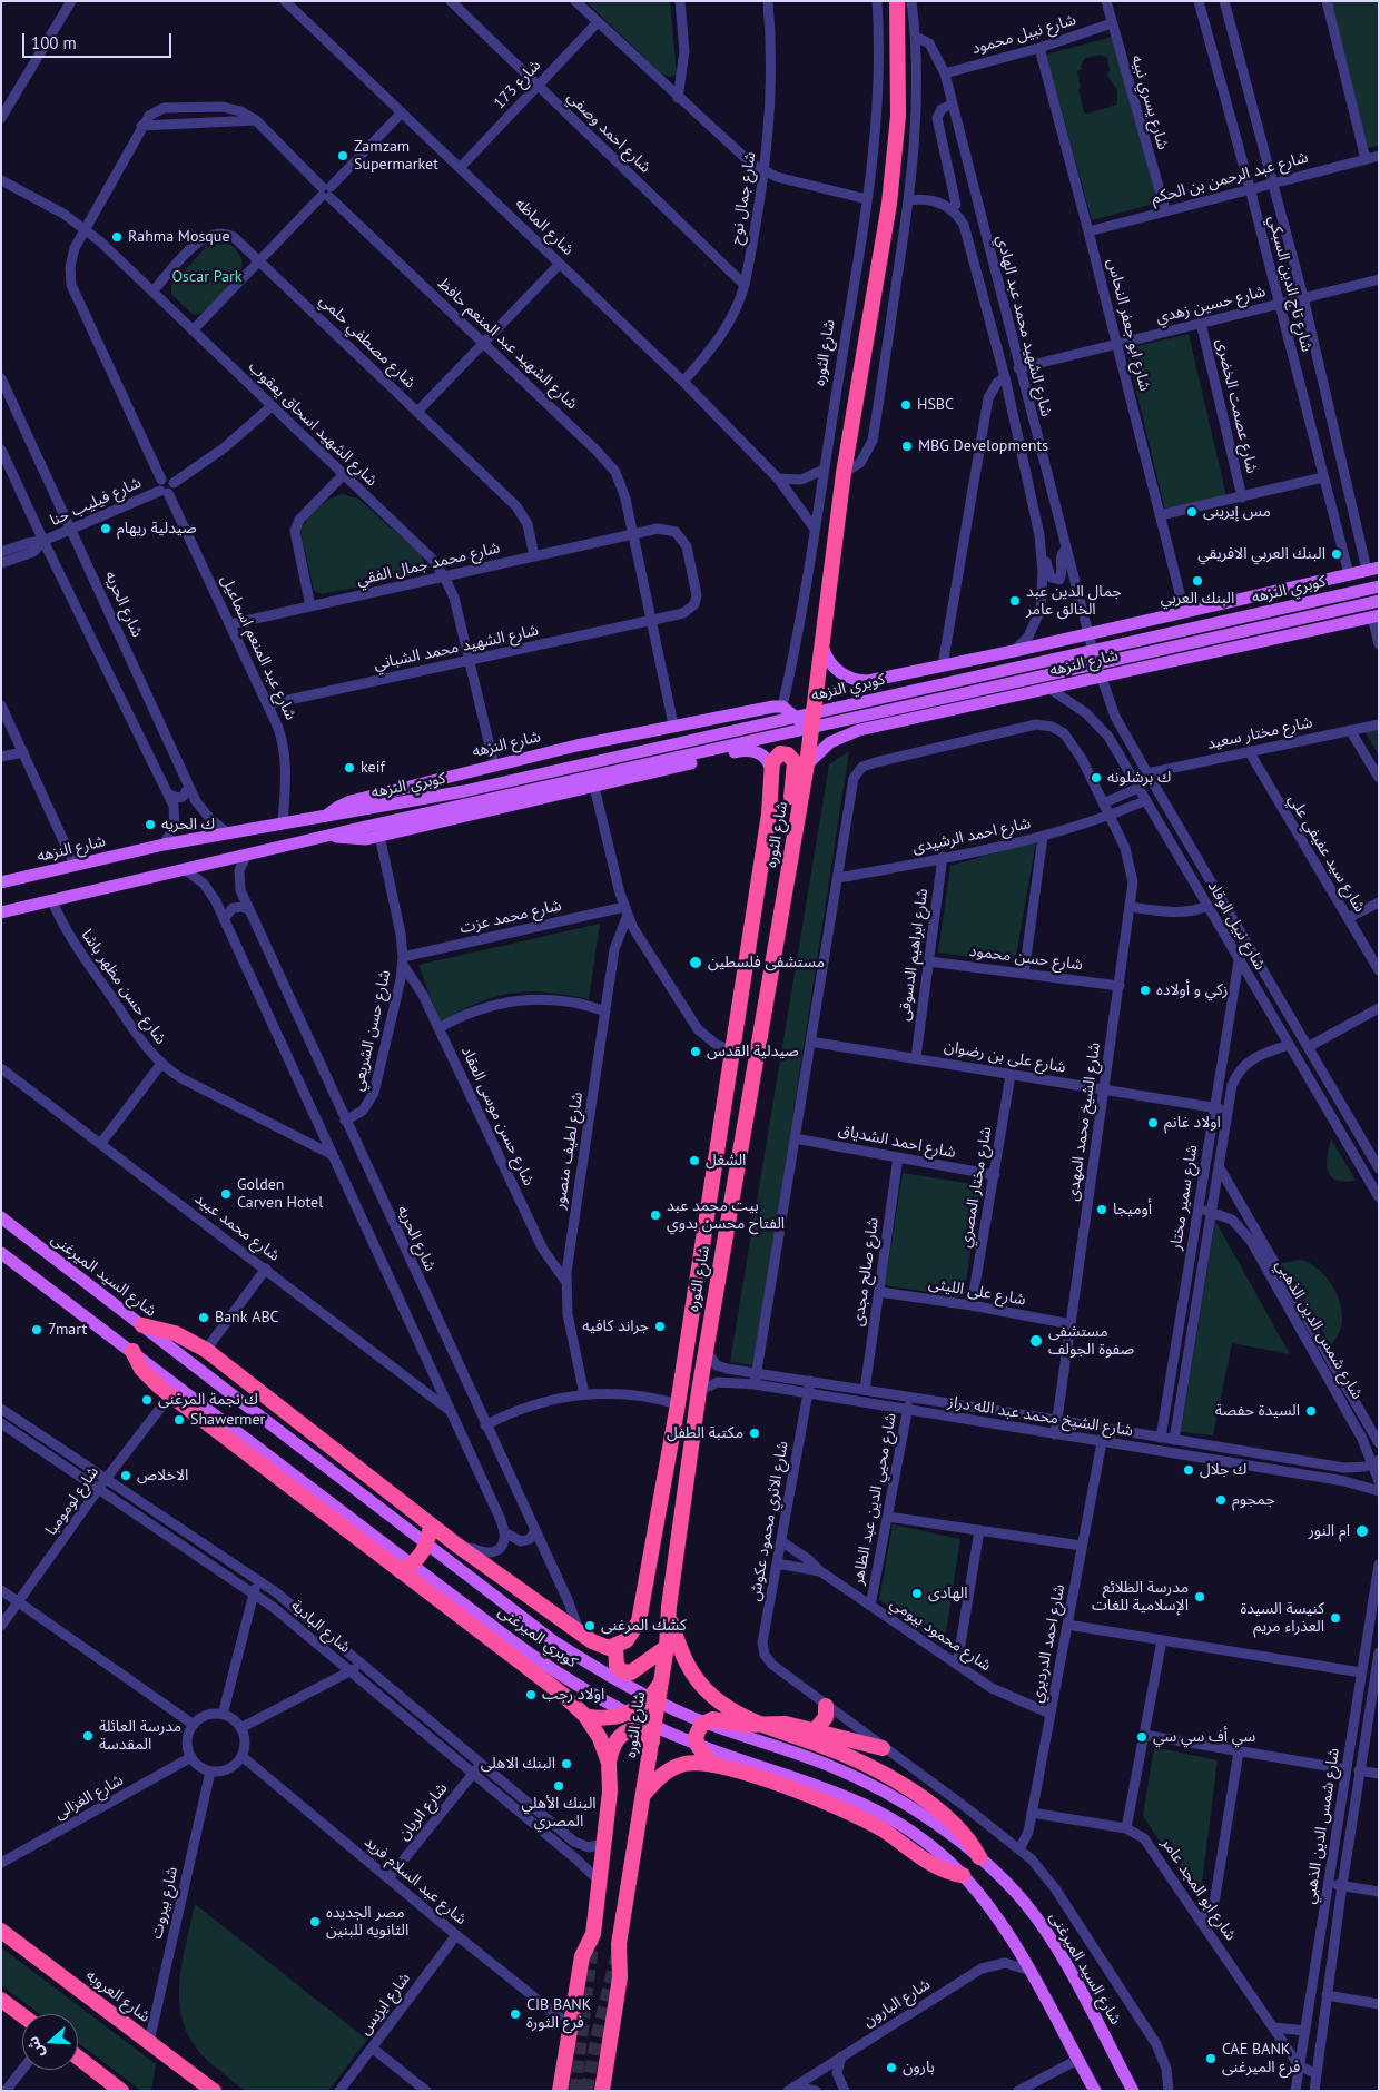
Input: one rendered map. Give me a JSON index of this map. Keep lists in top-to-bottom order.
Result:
{
  "streets": {
    "highway": ["شارع الثوره", "شارع العروبه"],
    "main road": [
      "كوبري النزهه",
      "شارع النزهه",
      "شارع السيد الميرغنى",
      "كوبري الميرغنى"
    ],
    "street": [
      "شارع نبيل محمود",
      "شارع 173",
      "شارع يسري نبيه",
      "شارع احمد وصفي",
      "شارع عبد الرحمن بن الحكم",
      "شارع جمال نوح",
      "شارع الماظه",
      "شارع تاج الدين السبكي",
      "شارع حسين زهدي",
      "شارع ابو جعفر النحاس",
      "شارع الشهيد محمد عبد الهادي",
      "شارع مصطفي حلمي",
      "شارع الشهيد عبد المنعم حافظ",
      "شارع عصمت الخضرى",
      "شارع الشهيد اسحاق يعقوب",
      "شارع فيليب حنا",
      "شارع محمد جمال الفقي",
      "شارع الحريه",
      "شارع عبد المنعم اسماعيل",
      "شارع الشهيد محمد الشباني",
      "شارع مختار سعيد",
      "شارع احمد الرشيدى",
      "شارع سيد عفيفي علي",
      "شارع محمد عزت",
      "شارع نبيل الوقاد",
      "شارع ابراهيم الدسوقى",
      "شارع حسن محمود",
      "شارع حسن مظهر باشا",
      "شارع حسن الشريعي",
      "شارع على بن رضوان",
      "شارع حسن موسى العقاد",
      "شارع الشيخ محمد المهدى",
      "شارع احمد الشدياق",
      "شارع لطيف منصور",
      "شارع مختار المصري",
      "شارع سمير مختار",
      "شارع محمد عبيد",
      "شارع صالح مجدى",
      "شارع على الليثى",
      "شارع شمس الدين الذهبي",
      "شارع الشيخ محمد عبد الله دراز",
      "شارع محيي الدين عبد الظاهر",
      "شارع لومومبا",
      "شارع الاثري محمود عكوش",
      "شارع البادية",
      "شارع محمود بيومي",
      "شارع احمد الدرديري",
      "شارع الغزالى",
      "شارع الريان",
      "شارع عبد السلام فريد",
      "شارع ابو المجد عامر",
      "شارع بيروت",
      "شارع البارون",
      "شارع ايزيس"
    ]
  },
  "crossings": [
    ["شارع نبيل محمود", "شارع يسري نبيه"],
    ["شارع نبيل محمود", "شارع ابو جعفر النحاس"],
    ["شارع نبيل محمود", "شارع الشهيد محمد عبد الهادي"],
    ["شارع 173", "شارع احمد وصفي"],
    ["شارع 173", "شارع الماظه"],
    ["شارع يسري نبيه", "شارع عبد الرحمن بن الحكم"],
    ["شارع احمد وصفي", "شارع جمال نوح"],
    ["شارع عبد الرحمن بن الحكم", "شارع تاج الدين السبكي"],
    ["شارع عبد الرحمن بن الحكم", "شارع ابو جعفر النحاس"],
    ["شارع جمال نوح", "شارع الماظه"],
    ["شارع الماظه", "شارع الثوره"],
    ["شارع تاج الدين السبكي", "شارع حسين زهدي"],
    ["شارع تاج الدين السبكي", "شارع النزهه"],
    ["شارع حسين زهدي", "شارع ابو جعفر النحاس"],
    ["شارع حسين زهدي", "شارع الشهيد محمد عبد الهادي"],
    ["شارع حسين زهدي", "شارع عصمت الخضرى"],
    ["شارع ابو جعفر النحاس", "شارع النزهه"],
    ["شارع الشهيد محمد عبد الهادي", "شارع النزهه"],
    ["شارع الشهيد محمد عبد الهادي", "شارع نبيل الوقاد"],
    ["شارع مصطفي حلمي", "شارع الشهيد اسحاق يعقوب"],
    ["شارع مصطفي حلمي", "شارع محمد جمال الفقي"],
    ["شارع الشهيد عبد المنعم حافظ", "شارع الشهيد اسحاق يعقوب"],
    ["شارع الشهيد عبد المنعم حافظ", "شارع محمد جمال الفقي"],
    ["شارع الشهيد عبد المنعم حافظ", "شارع عبد المنعم اسماعيل"],
    ["شارع الشهيد عبد المنعم حافظ", "شارع الشهيد محمد الشباني"],
    ["شارع الشهيد عبد المنعم حافظ", "شارع النزهه"],
    ["شارع الثوره", "شارع النزهه"],
    ["شارع الثوره", "شارع الشيخ محمد عبد الله دراز"],
    ["شارع الثوره", "شارع لومومبا"],
    ["شارع الثوره", "شارع البادية"],
    ["شارع الثوره", "كوبري الميرغنى"],
    ["شارع الثوره", "شارع عبد السلام فريد"],
    ["شارع الشهيد اسحاق يعقوب", "شارع فيليب حنا"],
    ["شارع الشهيد اسحاق يعقوب", "شارع محمد جمال الفقي"],
    ["شارع الشهيد اسحاق يعقوب", "شارع عبد المنعم اسماعيل"],
    ["شارع الشهيد اسحاق يعقوب", "شارع الشهيد محمد الشباني"],
    ["شارع الشهيد اسحاق يعقوب", "شارع النزهه"],
    ["شارع فيليب حنا", "شارع الحريه"],
    ["شارع فيليب حنا", "شارع عبد المنعم اسماعيل"],
    ["شارع محمد جمال الفقي", "شارع عبد المنعم اسماعيل"],
    ["كوبري النزهه", "شارع النزهه"],
    ["شارع الحريه", "شارع النزهه"],
    ["شارع الحريه", "شارع حسن الشريعي"],
    ["شارع عبد المنعم اسماعيل", "شارع الشهيد محمد الشباني"],
    ["شارع عبد المنعم اسماعيل", "شارع النزهه"],
    ["شارع النزهه", "شارع نبيل الوقاد"],
    ["شارع مختار سعيد", "شارع سيد عفيفي علي"],
    ["شارع مختار سعيد", "شارع نبيل الوقاد"],
    ["شارع احمد الرشيدى", "شارع نبيل الوقاد"],
    ["شارع احمد الرشيدى", "شارع ابراهيم الدسوقى"],
    ["شارع احمد الرشيدى", "شارع الشيخ محمد المهدى"],
    ["شارع محمد عزت", "شارع حسن الشريعي"],
    ["شارع محمد عزت", "شارع حسن موسى العقاد"],
    ["شارع محمد عزت", "شارع لطيف منصور"],
    ["شارع نبيل الوقاد", "شارع سمير مختار"],
    ["شارع ابراهيم الدسوقى", "شارع حسن محمود"],
    ["شارع ابراهيم الدسوقى", "شارع على بن رضوان"],
    ["شارع حسن محمود", "شارع الشيخ محمد المهدى"],
    ["شارع حسن الشريعي", "شارع حسن موسى العقاد"],
    ["شارع على بن رضوان", "شارع الشيخ محمد المهدى"],
    ["شارع على بن رضوان", "شارع مختار المصري"],
    ["شارع على بن رضوان", "شارع سمير مختار"],
    ["شارع حسن موسى العقاد", "شارع لطيف منصور"],
    ["شارع الشيخ محمد المهدى", "شارع احمد الشدياق"],
    ["شارع الشيخ محمد المهدى", "شارع على الليثى"],
    ["شارع الشيخ محمد المهدى", "شارع الشيخ محمد عبد الله دراز"],
    ["شارع احمد الشدياق", "شارع مختار المصري"],
    ["شارع احمد الشدياق", "شارع صالح مجدى"],
    ["شارع مختار المصري", "شارع على الليثى"],
    ["شارع سمير مختار", "شارع شمس الدين الذهبي"],
    ["شارع سمير مختار", "شارع الشيخ محمد عبد الله دراز"],
    ["شارع صالح مجدى", "شارع على الليثى"],
    ["شارع صالح مجدى", "شارع الشيخ محمد عبد الله دراز"],
    ["شارع السيد الميرغنى", "كوبري الميرغنى"],
    ["شارع شمس الدين الذهبي", "شارع الشيخ محمد عبد الله دراز"],
    ["شارع شمس الدين الذهبي", "شارع ابو المجد عامر"],
    ["شارع الشيخ محمد عبد الله دراز", "شارع محيي الدين عبد الظاهر"],
    ["شارع الشيخ محمد عبد الله دراز", "شارع الاثري محمود عكوش"],
    ["شارع الشيخ محمد عبد الله دراز", "شارع احمد الدرديري"],
    ["شارع محيي الدين عبد الظاهر", "شارع محمود بيومي"],
    ["شارع لومومبا", "شارع البادية"],
    ["شارع الاثري محمود عكوش", "شارع محمود بيومي"],
    ["شارع البادية", "شارع الريان"],
    ["شارع محمود بيومي", "شارع احمد الدرديري"],
    ["شارع احمد الدرديري", "شارع ابو المجد عامر"],
    ["شارع الغزالى", "شارع عبد السلام فريد"],
    ["شارع الغزالى", "شارع بيروت"],
    ["شارع الريان", "شارع عبد السلام فريد"],
    ["شارع عبد السلام فريد", "شارع بيروت"],
    ["شارع عبد السلام فريد", "شارع ايزيس"],
    ["شارع بيروت", "شارع العروبه"]
  ],
  "parks": ["Oscar Park"],
  "places": [
    "Zamzam Supermarket",
    "Rahma Mosque",
    "HSBC",
    "MBG Developments",
    "مس إيرينى",
    "صيدلية ريهام",
    "البنك العربي الافريقي",
    "البنك العربي",
    "جمال الدين عبد الخالق عامر",
    "keif",
    "ك برشلونه",
    "ك الحريه",
    "مستشفى فلسطين",
    "زكي و أولاده",
    "صيدلية القدس",
    "اولاد غانم",
    "الشغل",
    "Golden Carven Hotel",
    "أوميجا",
    "بيت محمد عبد الفتاح محسن بدوي",
    "Bank ABC",
    "جراند كافيه",
    "7mart",
    "مستشفى صفوة الجولف",
    "ك نجمة المرغنى",
    "السيدة حفصة",
    "Shawermer",
    "مكتبة الطفل",
    "ك جلال",
    "الاخلاص",
    "جمجوم",
    "ام النور",
    "الهادى",
    "مدرسة الطلائع الإسلامية للغات",
    "كنيسة السيدة العذراء مريم",
    "كشك المرغنى",
    "اولاد رجب",
    "مدرسة العائلة المقدسة",
    "سي أف سي سي",
    "البنك الاهلى",
    "البنك الأهلي المصري",
    "مصر الجديده الثانويه للبنين",
    "CIB BANK فرع الثورة",
    "CAE BANK فرع الميرغنى",
    "بارون"
  ],
  "scale_bar": "100 m",
  "north": "left"
}
